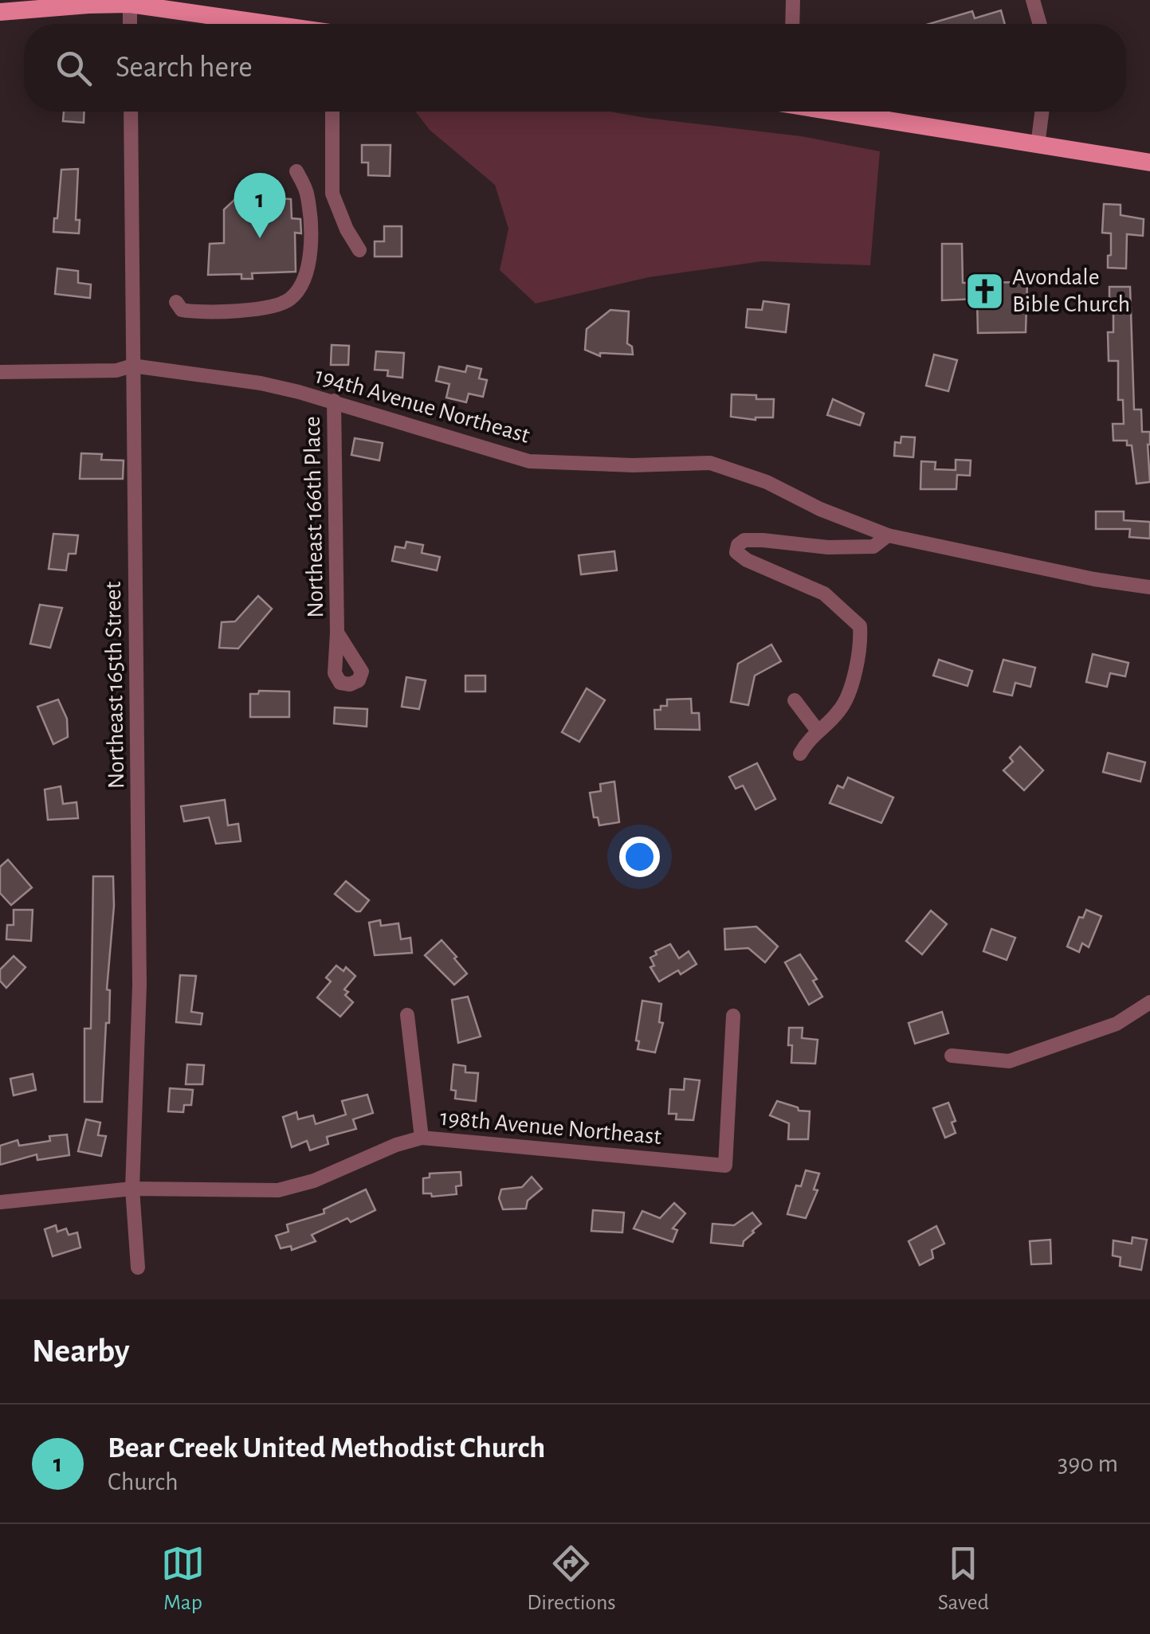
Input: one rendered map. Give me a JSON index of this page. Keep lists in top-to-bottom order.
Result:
{
  "streets": {
    "street": [
      "194th Avenue Northeast",
      "Northeast 166th Place",
      "Northeast 165th Street",
      "198th Avenue Northeast"
    ]
  },
  "crossings": [
    ["194th Avenue Northeast", "Northeast 166th Place"],
    ["194th Avenue Northeast", "Northeast 165th Street"],
    ["Northeast 165th Street", "198th Avenue Northeast"]
  ],
  "places": {
    "church": ["Avondale Bible Church"]
  },
  "page": {
    "search": "Search here",
    "pins": "1",
    "heading": "Nearby",
    "list": [
      {
        "mark": "1",
        "name": "Bear Creek United Methodist Church",
        "note": "Church",
        "value": "390 m"
      }
    ],
    "nav": ["Map", "Directions", "Saved"]
  }
}
